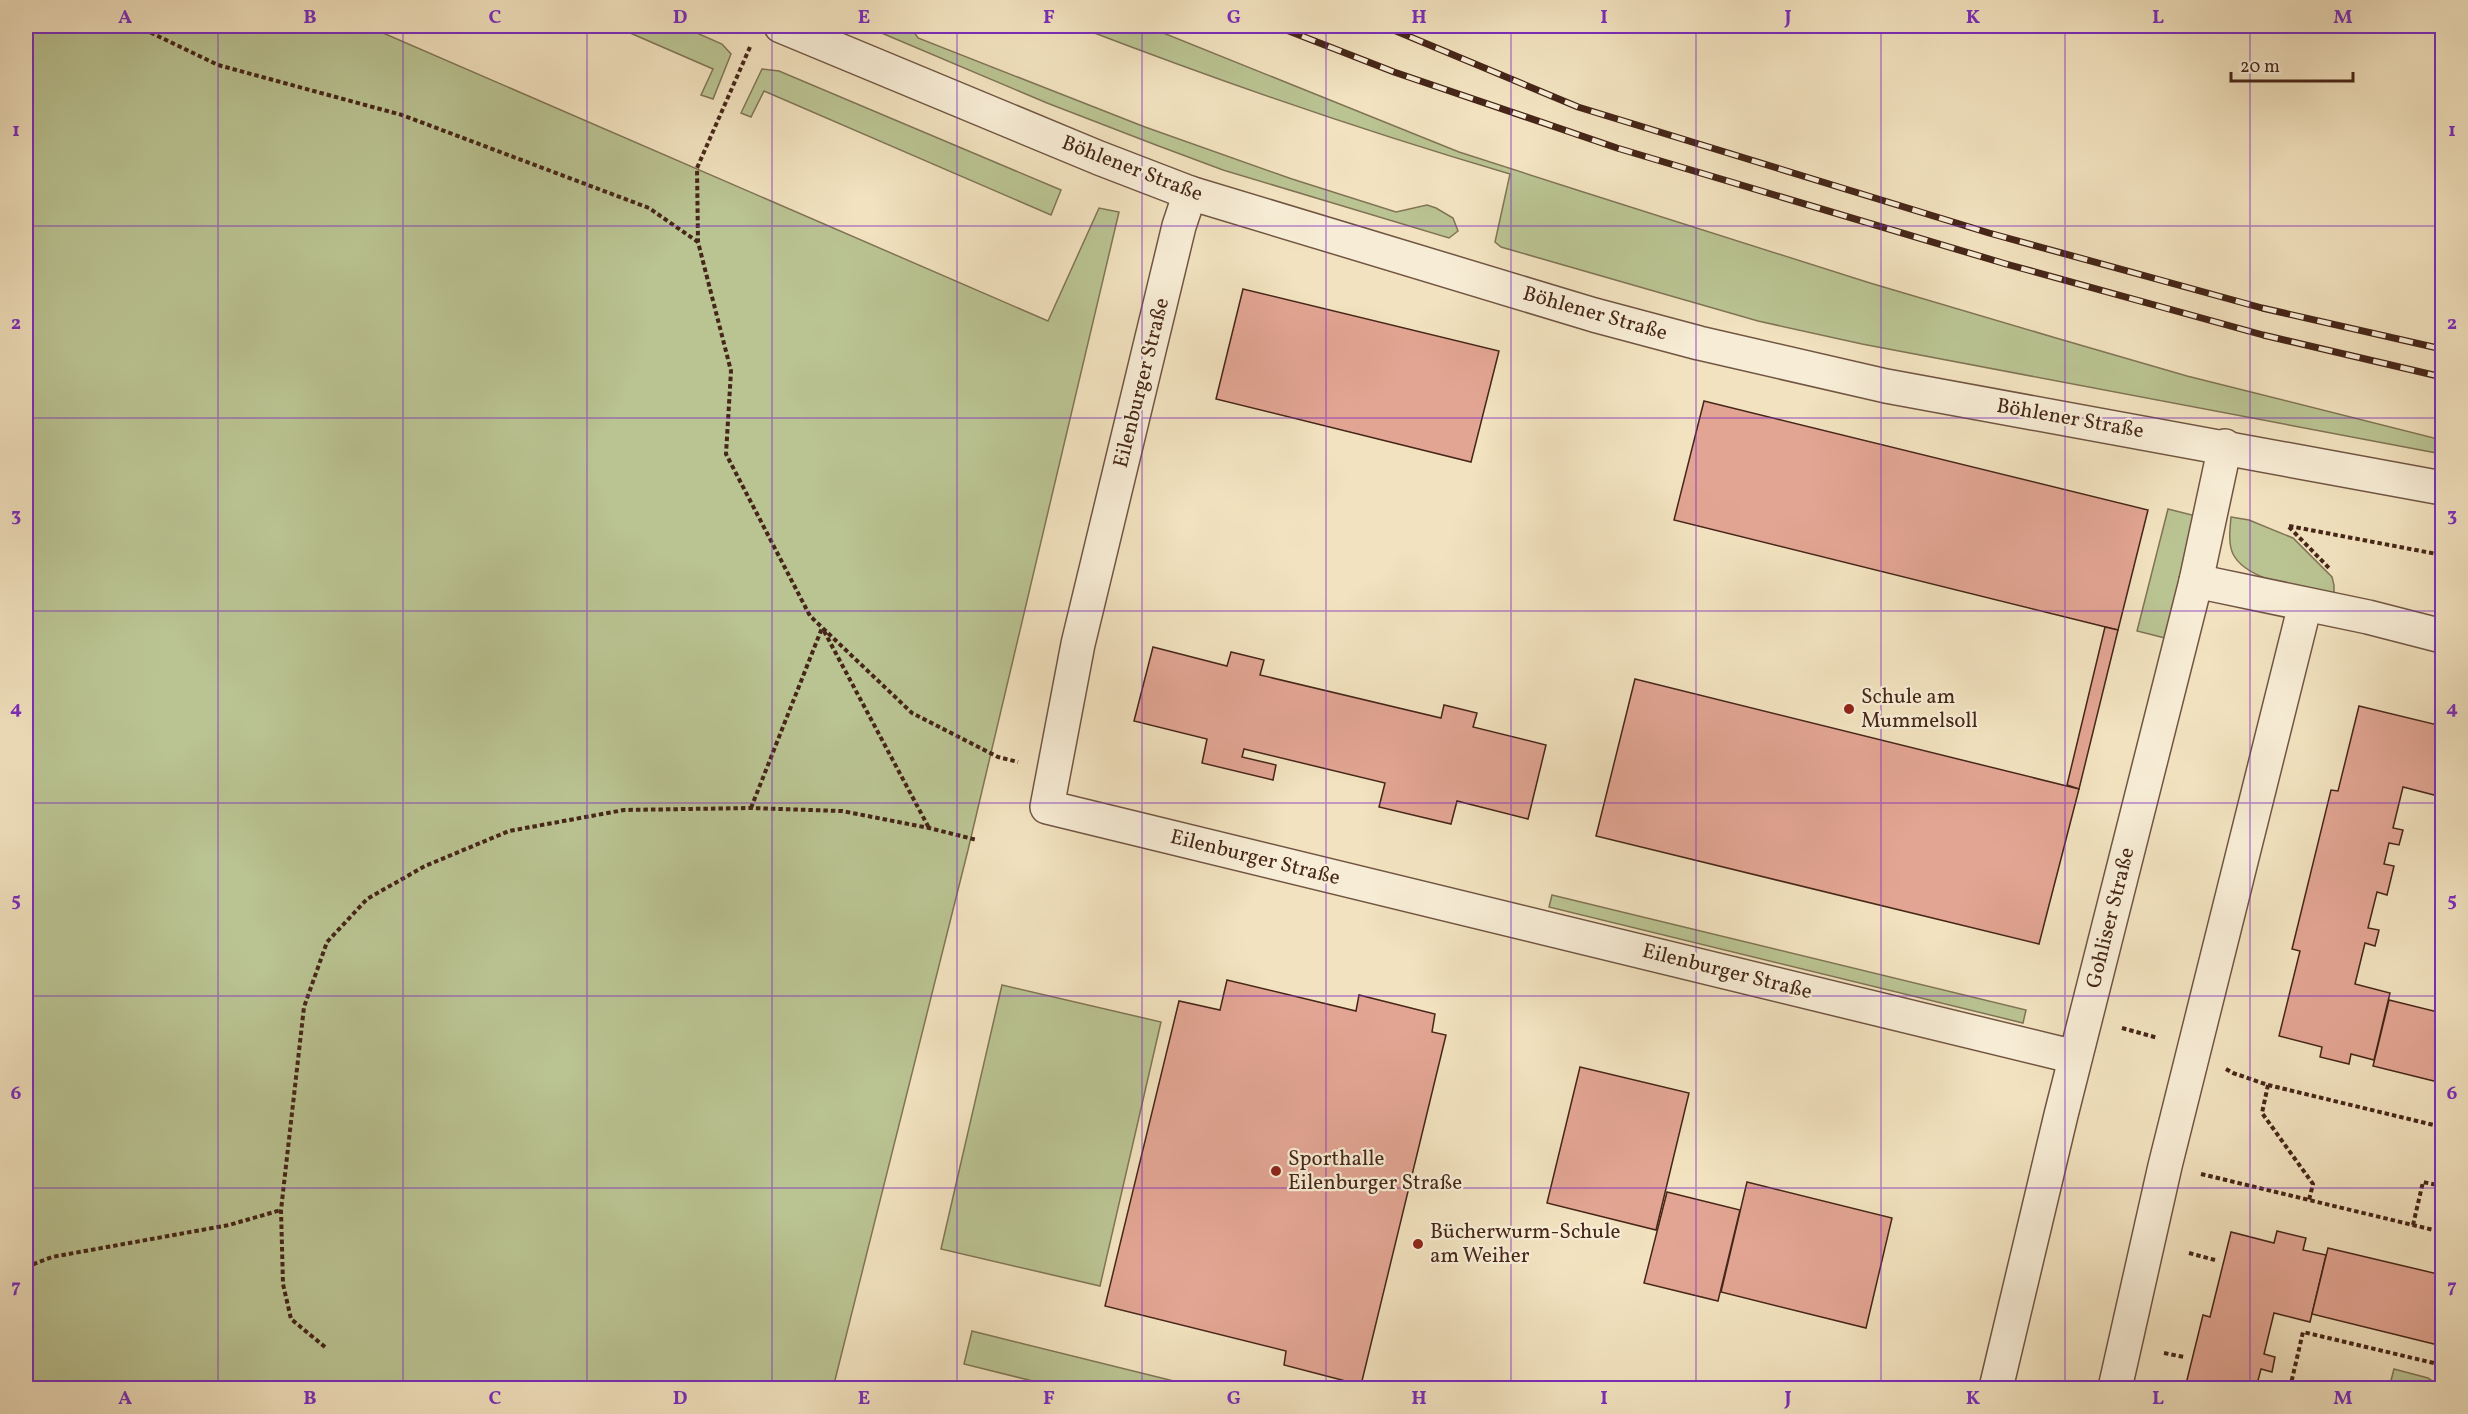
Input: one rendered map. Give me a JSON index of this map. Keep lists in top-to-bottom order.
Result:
{
  "streets": {
    "street": ["Böhlener Straße", "Eilenburger Straße", "Gohliser Straße"]
  },
  "crossings": [
    ["Böhlener Straße", "Eilenburger Straße"],
    ["Böhlener Straße", "Gohliser Straße"],
    ["Eilenburger Straße", "Gohliser Straße"]
  ],
  "places": ["Schule am Mummelsoll", "Sporthalle Eilenburger Straße", "Bücherwurm-Schule am Weiher"],
  "scale_bar": "20 m",
  "grid": {
    "columns": [
      "A",
      "B",
      "C",
      "D",
      "E",
      "F",
      "G",
      "H",
      "I",
      "J",
      "K",
      "L",
      "M"
    ],
    "rows": [
      "1",
      "2",
      "3",
      "4",
      "5",
      "6",
      "7"
    ]
  }
}
